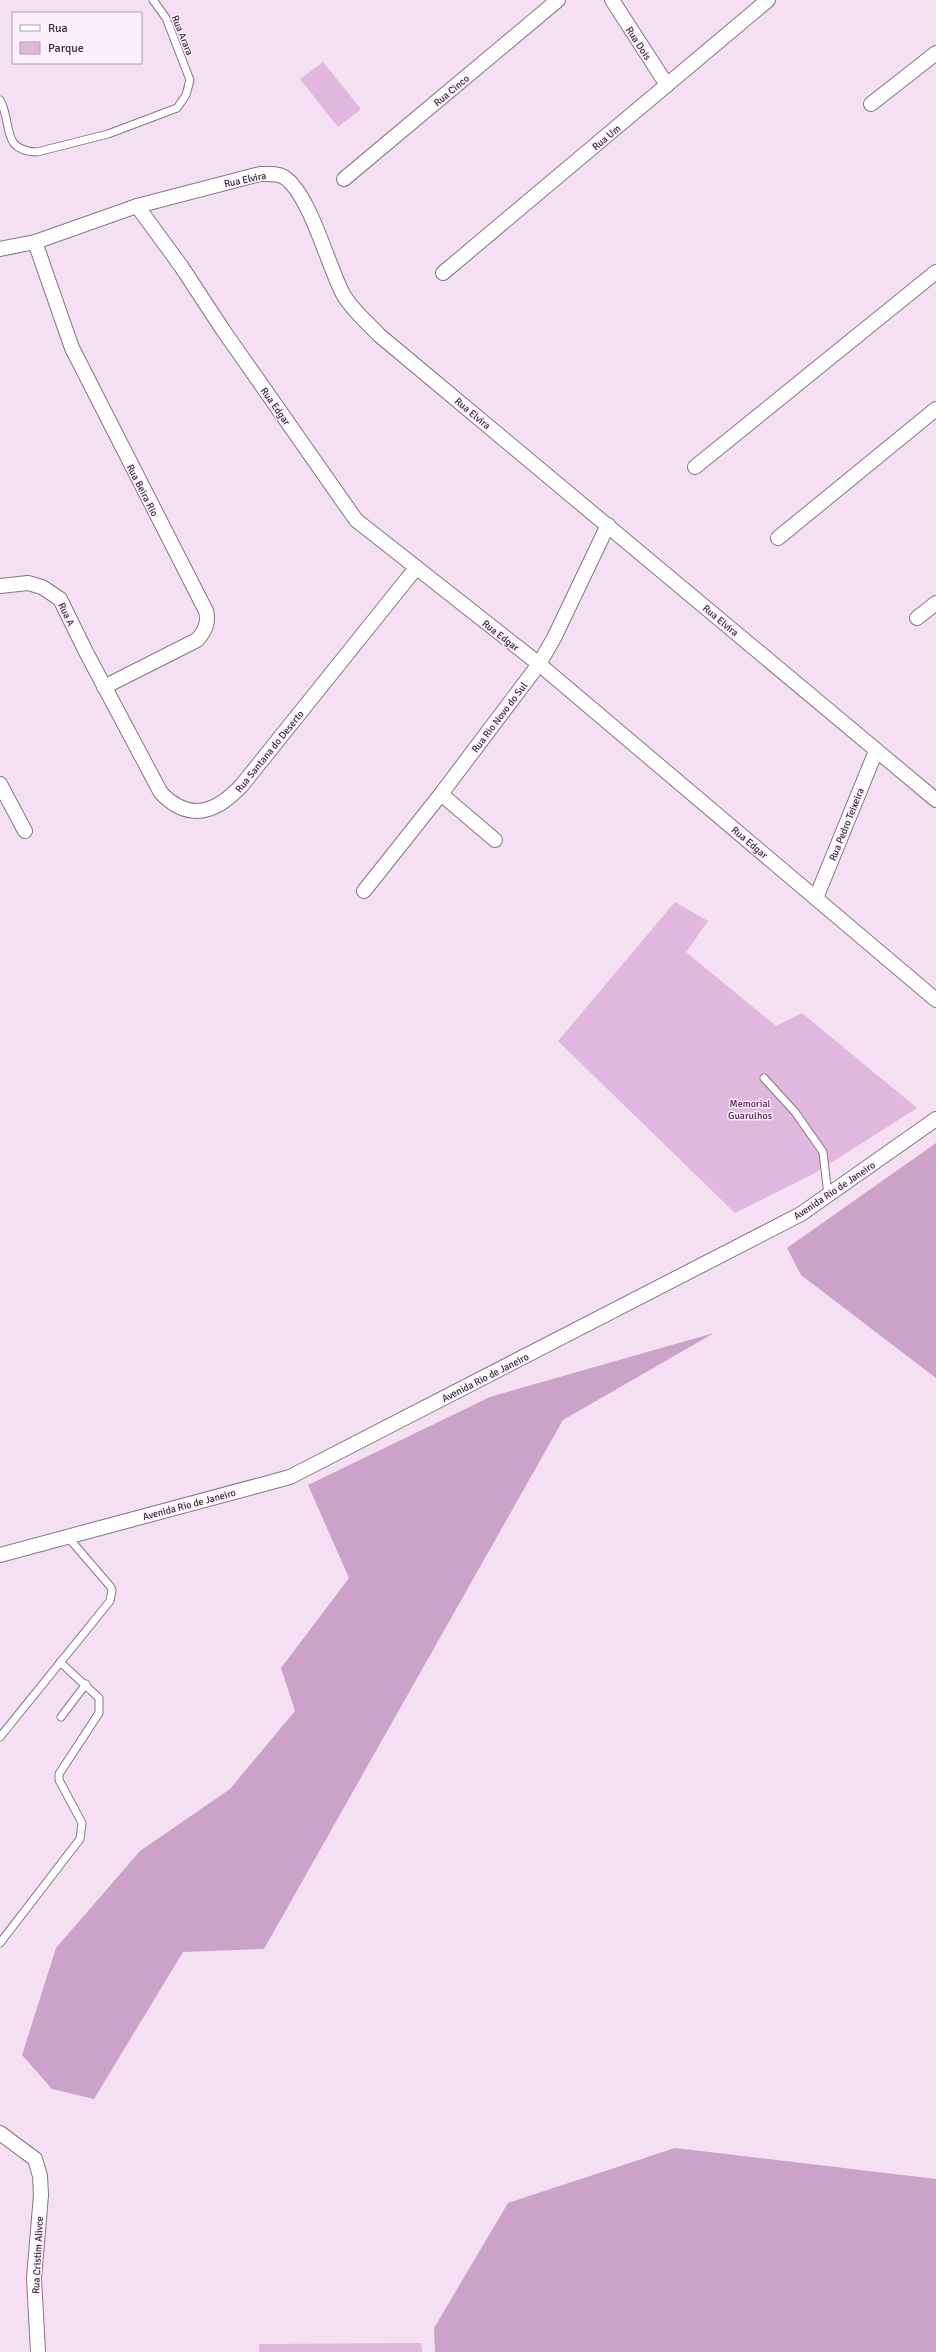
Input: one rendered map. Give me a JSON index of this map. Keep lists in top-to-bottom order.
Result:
{
  "streets": {
    "street": [
      "Rua Dois",
      "Rua Cinco",
      "Rua Um",
      "Rua Elvira",
      "Rua Edgar",
      "Rua Beira Rio",
      "Rua A",
      "Rua Rio Novo do Sul",
      "Rua Santana do Deserto",
      "Rua Pedro Teixeira",
      "Avenida Rio de Janeiro",
      "Rua Cristim Alivce"
    ],
    "lane": ["Rua Arara"]
  },
  "crossings": [
    ["Rua Dois", "Rua Um"],
    ["Rua Elvira", "Rua Edgar"],
    ["Rua Elvira", "Rua Beira Rio"],
    ["Rua Elvira", "Rua Rio Novo do Sul"],
    ["Rua Elvira", "Rua Pedro Teixeira"],
    ["Rua Edgar", "Rua Rio Novo do Sul"],
    ["Rua Edgar", "Rua Santana do Deserto"],
    ["Rua Edgar", "Rua Pedro Teixeira"],
    ["Rua Beira Rio", "Rua A"],
    ["Rua Beira Rio", "Rua Santana do Deserto"],
    ["Rua A", "Rua Santana do Deserto"]
  ],
  "parks": ["Memorial Guarulhos"],
  "legend": ["Rua", "Parque"]
}
